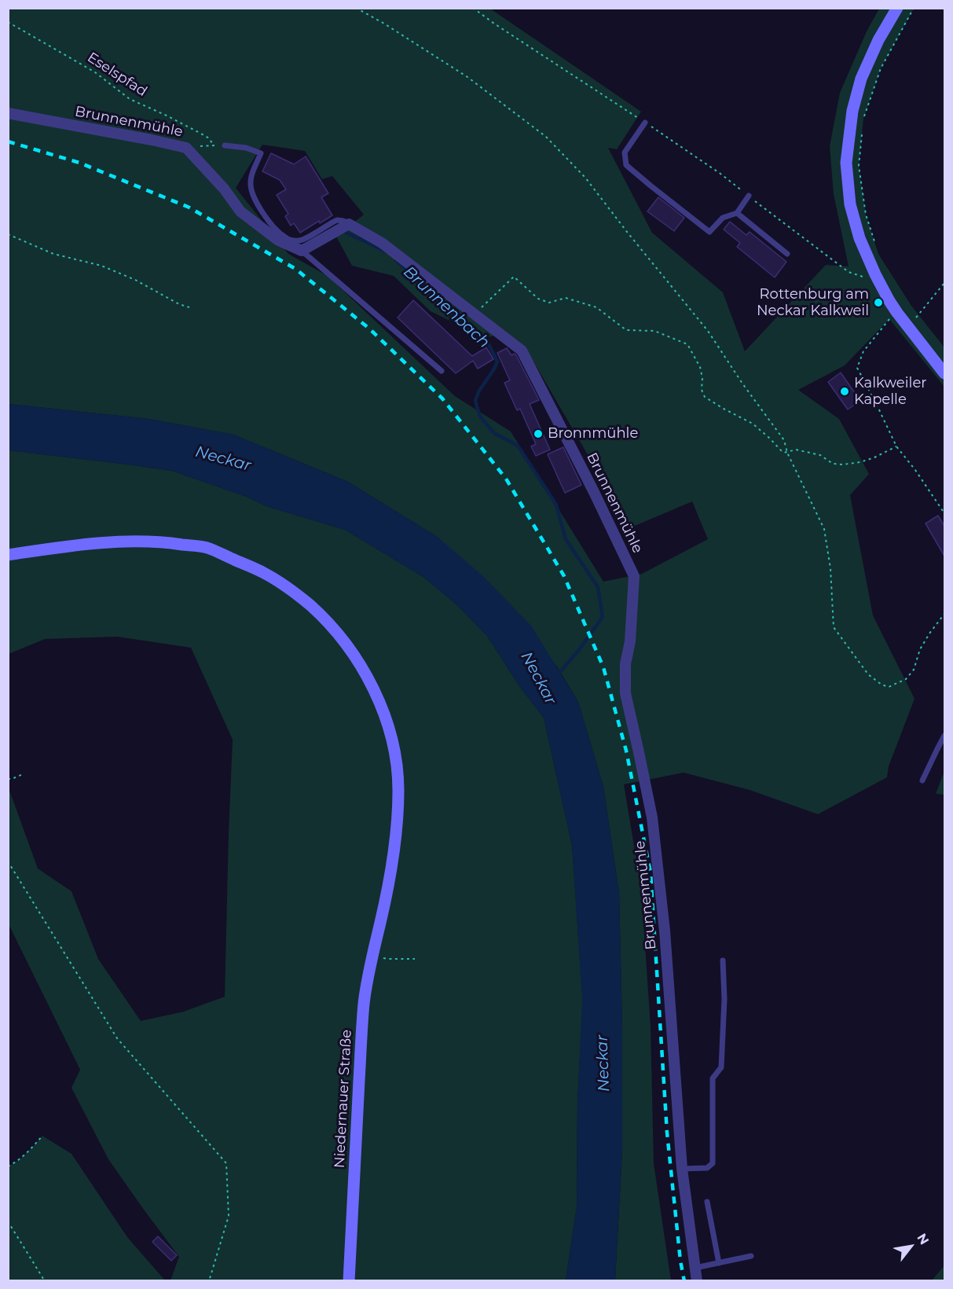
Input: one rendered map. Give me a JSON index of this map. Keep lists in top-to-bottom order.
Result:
{
  "streets": {
    "main road": ["Niedernauer Straße"],
    "street": ["Brunnenmühle"],
    "path": ["Eselspfad"]
  },
  "water": ["Brunnenbach", "Neckar"],
  "places": ["Rottenburg am Neckar Kalkweil", "Kalkweiler Kapelle", "Bronnmühle"],
  "north": "top right"
}
